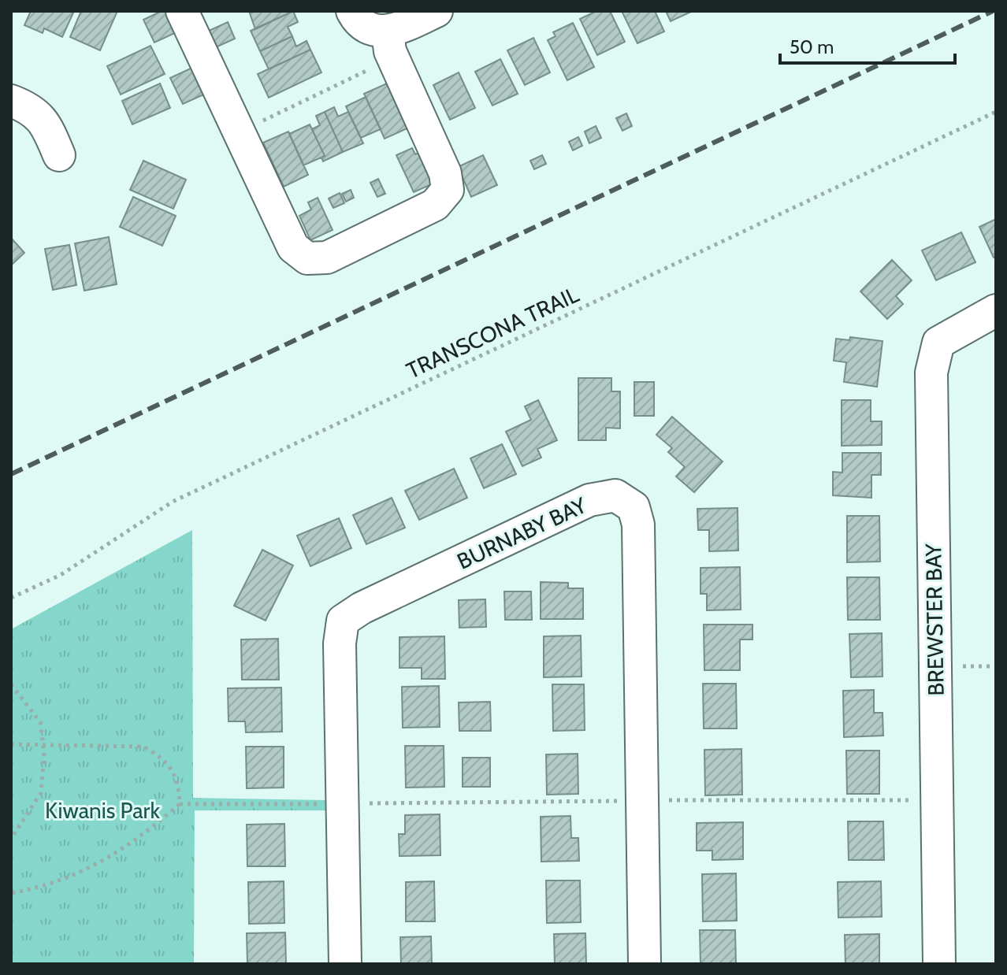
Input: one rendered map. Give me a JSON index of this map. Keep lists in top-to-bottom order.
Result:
{
  "streets": {
    "street": ["BURNABY BAY", "BREWSTER BAY"],
    "path": ["TRANSCONA TRAIL"]
  },
  "parks": ["Kiwanis Park"],
  "scale_bar": "50 m"
}
